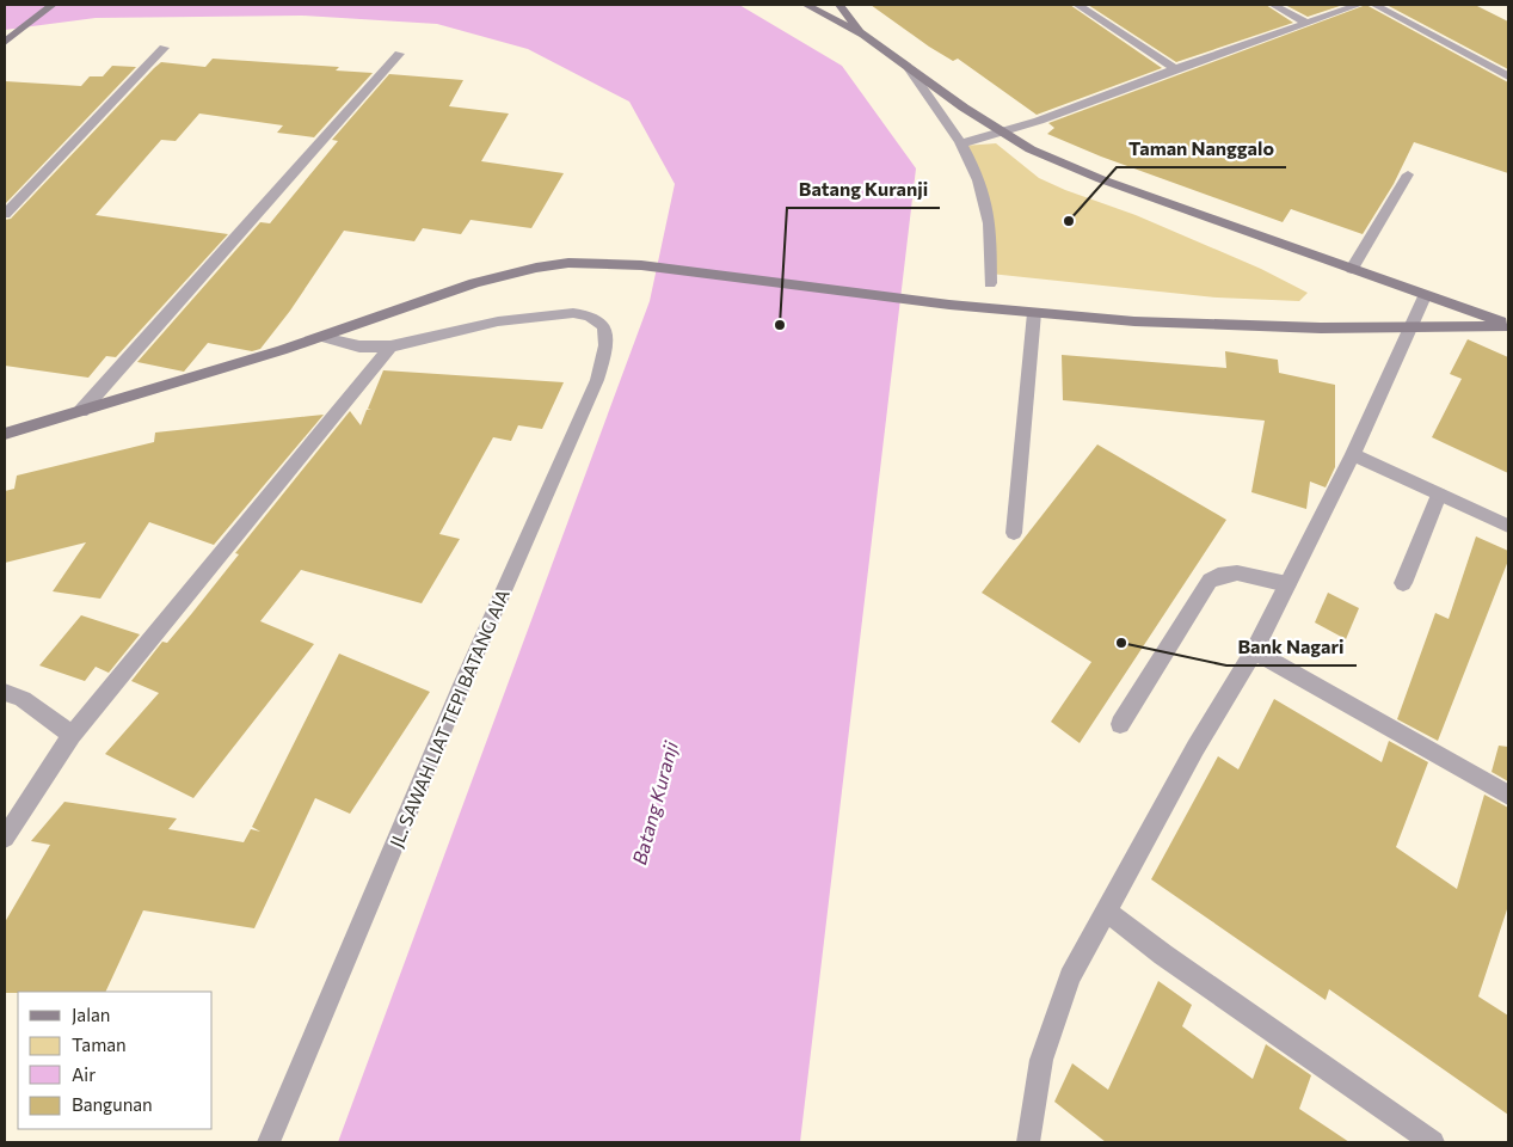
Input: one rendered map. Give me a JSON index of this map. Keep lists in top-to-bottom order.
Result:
{
  "streets": {
    "street": ["JL. SAWAH LIAT TEPI BATANG AIA"]
  },
  "water": ["Batang Kuranji"],
  "places": ["Taman Nanggalo", "Batang Kuranji", "Bank Nagari"],
  "legend": [
    "Jalan",
    "Taman",
    "Air",
    "Bangunan"
  ]
}
